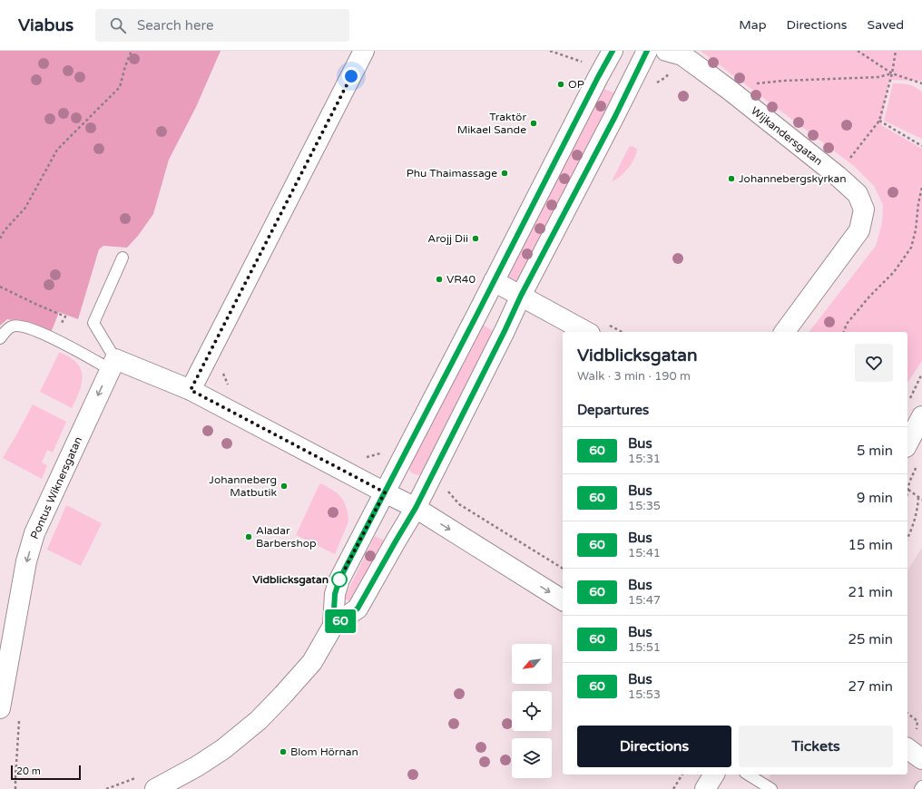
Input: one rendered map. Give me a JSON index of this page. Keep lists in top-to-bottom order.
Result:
{
  "streets": {
    "street": ["Wijkandersgatan", "Pontus Wiknersgatan"]
  },
  "one_way": ["Pontus Wiknersgatan"],
  "places": [
    "OP",
    "Traktör Mikael Sande",
    "Phu Thaimassage",
    "Johannebergskyrkan",
    "Arojj Dii",
    "VR40",
    "Johanneberg Matbutik",
    "Aladar Barbershop",
    "Vidblicksgatan",
    "Blom Hörnan"
  ],
  "lines": ["bus line 60"],
  "scale_bar": "20 m",
  "north": "bottom left",
  "page": {
    "header": "Viabus",
    "search": "Search here",
    "nav": ["Map", "Directions", "Saved"],
    "on_map": "60",
    "heading": [
      ["Vidblicksgatan", "Walk · 3 min · 190 m"],
      "Departures"
    ],
    "list": [
      {
        "mark": "60",
        "name": "Bus",
        "note": "15:31",
        "value": "5 min"
      },
      {
        "mark": "60",
        "name": "Bus",
        "note": "15:35",
        "value": "9 min"
      },
      {
        "mark": "60",
        "name": "Bus",
        "note": "15:41",
        "value": "15 min"
      },
      {
        "mark": "60",
        "name": "Bus",
        "note": "15:47",
        "value": "21 min"
      },
      {
        "mark": "60",
        "name": "Bus",
        "note": "15:51",
        "value": "25 min"
      },
      {
        "mark": "60",
        "name": "Bus",
        "note": "15:53",
        "value": "27 min"
      }
    ],
    "buttons": ["Directions", "Tickets"],
    "scale": "20 m"
  }
}
